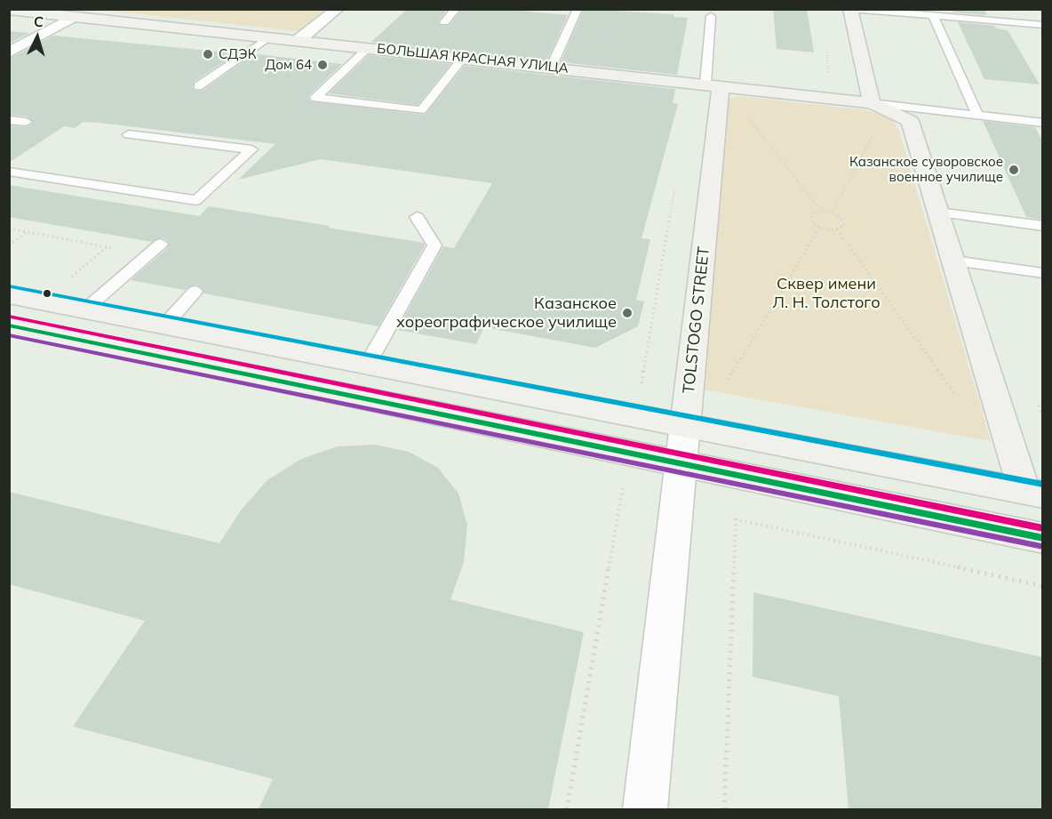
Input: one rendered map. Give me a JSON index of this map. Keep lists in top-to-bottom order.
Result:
{
  "streets": {
    "street": ["БОЛЬШАЯ КРАСНАЯ УЛИЦА", "TOLSTOGO STREET"]
  },
  "crossings": [
    ["БОЛЬШАЯ КРАСНАЯ УЛИЦА", "TOLSTOGO STREET"]
  ],
  "parks": ["Сквер имени Л. Н. Толстого"],
  "places": [
    "СДЭК",
    "Дом 64",
    "Казанское суворовское военное училище",
    "Казанское хореографическое училище"
  ],
  "north": "top"
}
